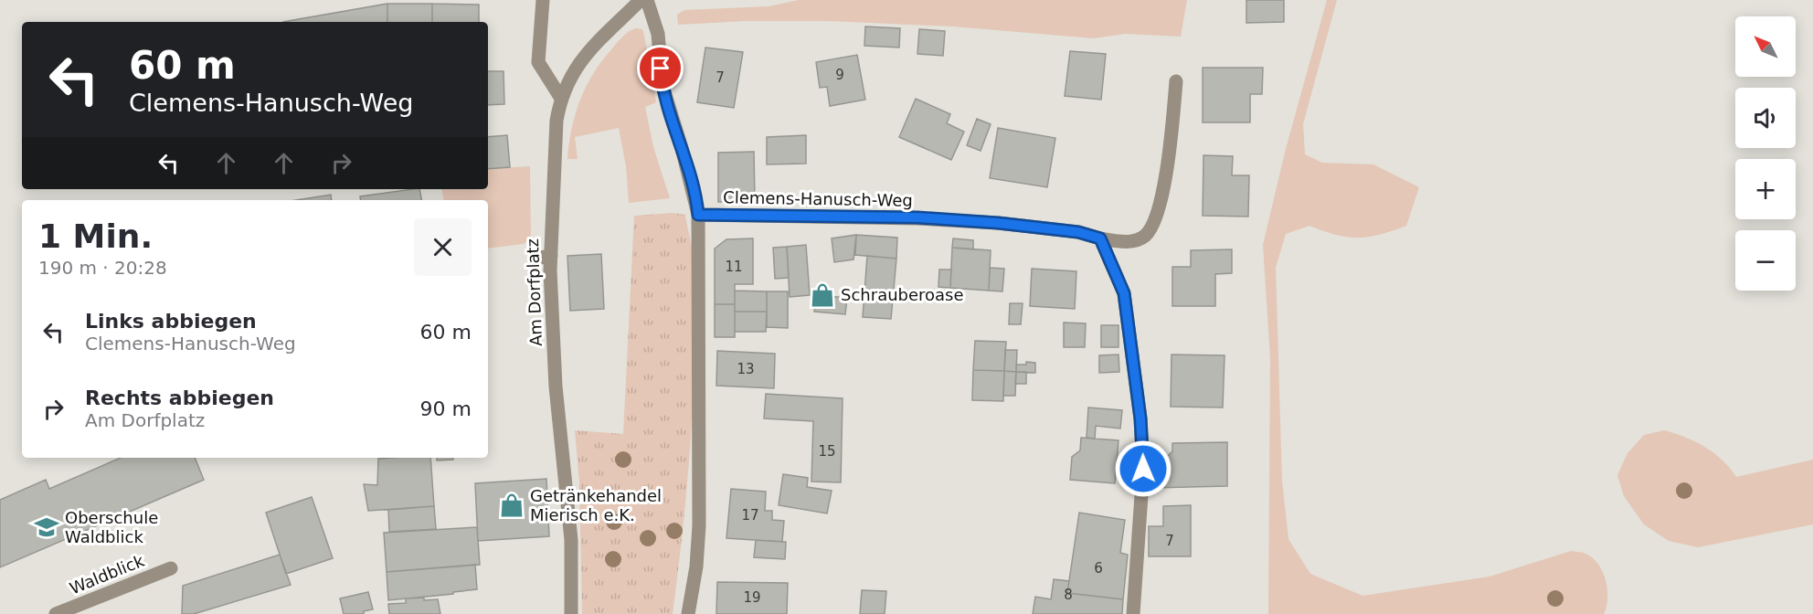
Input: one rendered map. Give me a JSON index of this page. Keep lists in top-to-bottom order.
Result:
{
  "streets": {
    "street": ["Clemens-Hanusch-Weg", "Am Dorfplatz", "Waldblick"]
  },
  "places": {
    "shop": ["Schrauberoase", "Getränkehandel Mierisch e.K."],
    "school or university": ["Oberschule Waldblick"]
  },
  "house_numbers": [
    "9",
    "7",
    "11",
    "13",
    "15",
    "17",
    "7",
    "6",
    "8",
    "19"
  ],
  "north": "top left",
  "page": {
    "map_buttons": ["+", "−"],
    "turn": ["60 m", "Clemens-Hanusch-Weg"],
    "heading": ["1 Min.", "190 m · 20:28"],
    "list": [
      {
        "name": "Links abbiegen",
        "note": "Clemens-Hanusch-Weg",
        "value": "60 m"
      },
      {
        "name": "Rechts abbiegen",
        "note": "Am Dorfplatz",
        "value": "90 m"
      }
    ]
  }
}
